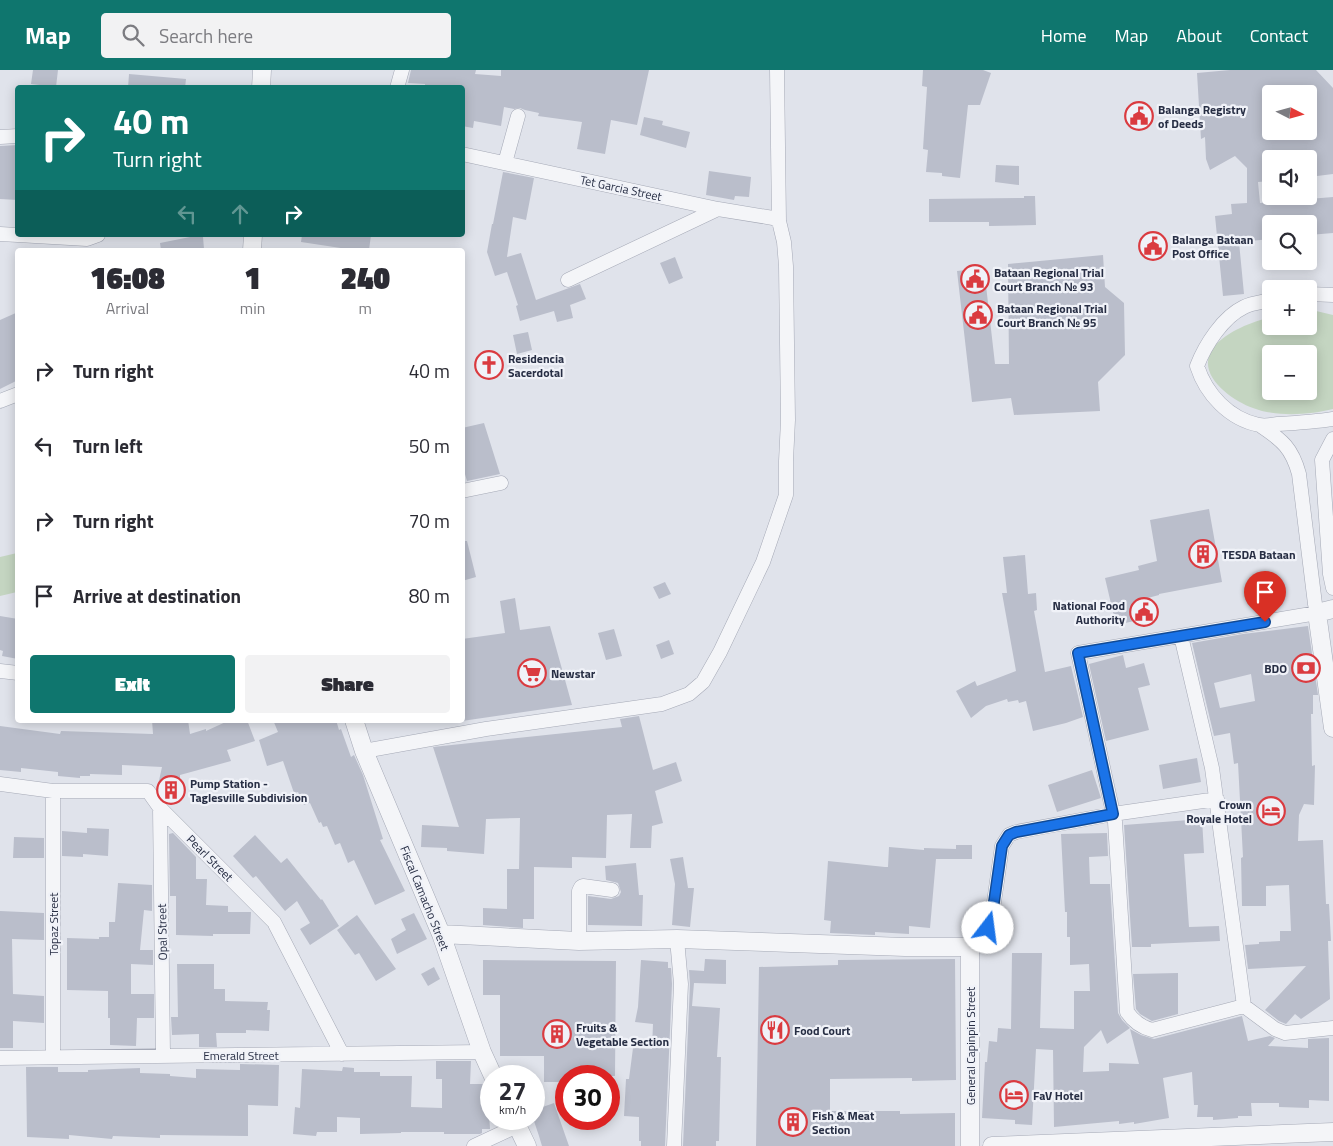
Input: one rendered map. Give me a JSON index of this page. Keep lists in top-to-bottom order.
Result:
{
  "streets": {
    "street": [
      "Tet Garcia Street",
      "Pearl Street",
      "Fiscal Camacho Street",
      "Topaz Street",
      "Opal Street",
      "General Capinpin Street",
      "Emerald Street"
    ]
  },
  "crossings": [
    ["Pearl Street", "Topaz Street"],
    ["Pearl Street", "Opal Street"],
    ["Pearl Street", "Emerald Street"],
    ["Fiscal Camacho Street", "Emerald Street"],
    ["Topaz Street", "Emerald Street"],
    ["Opal Street", "Emerald Street"]
  ],
  "places": {
    "public building": [
      "Balanga Registry of Deeds",
      "Balanga Bataan Post Office",
      "Bataan Regional Trial Court Branch № 93",
      "Bataan Regional Trial Court Branch № 95",
      "National Food Authority"
    ],
    "church": ["Residencia Sacerdotal"],
    "building": [
      "TESDA Bataan",
      "Pump Station - Taglesville Subdivision",
      "Fruits & Vegetable Section",
      "Fish & Meat Section"
    ],
    "bank": ["BDO"],
    "supermarket": ["Newstar"],
    "hotel": ["Crown Royale Hotel", "FaV Hotel"],
    "restaurant": ["Food Court"]
  },
  "north": "right",
  "page": {
    "header": "Map",
    "search": "Search here",
    "nav": [
      "Home",
      "Map",
      "About",
      "Contact"
    ],
    "map_buttons": ["+", "−"],
    "turn": ["40 m", "Turn right"],
    "eta": [
      "16:08",
      "Arrival",
      "1",
      "min",
      "240",
      "m"
    ],
    "list": [
      {
        "name": "Turn right",
        "value": "40 m"
      },
      {
        "name": "Turn left",
        "value": "50 m"
      },
      {
        "name": "Turn right",
        "value": "70 m"
      },
      {
        "name": "Arrive at destination",
        "value": "80 m"
      }
    ],
    "buttons": ["Exit", "Share"],
    "speed": "27 km/h",
    "limit": "30"
  }
}
